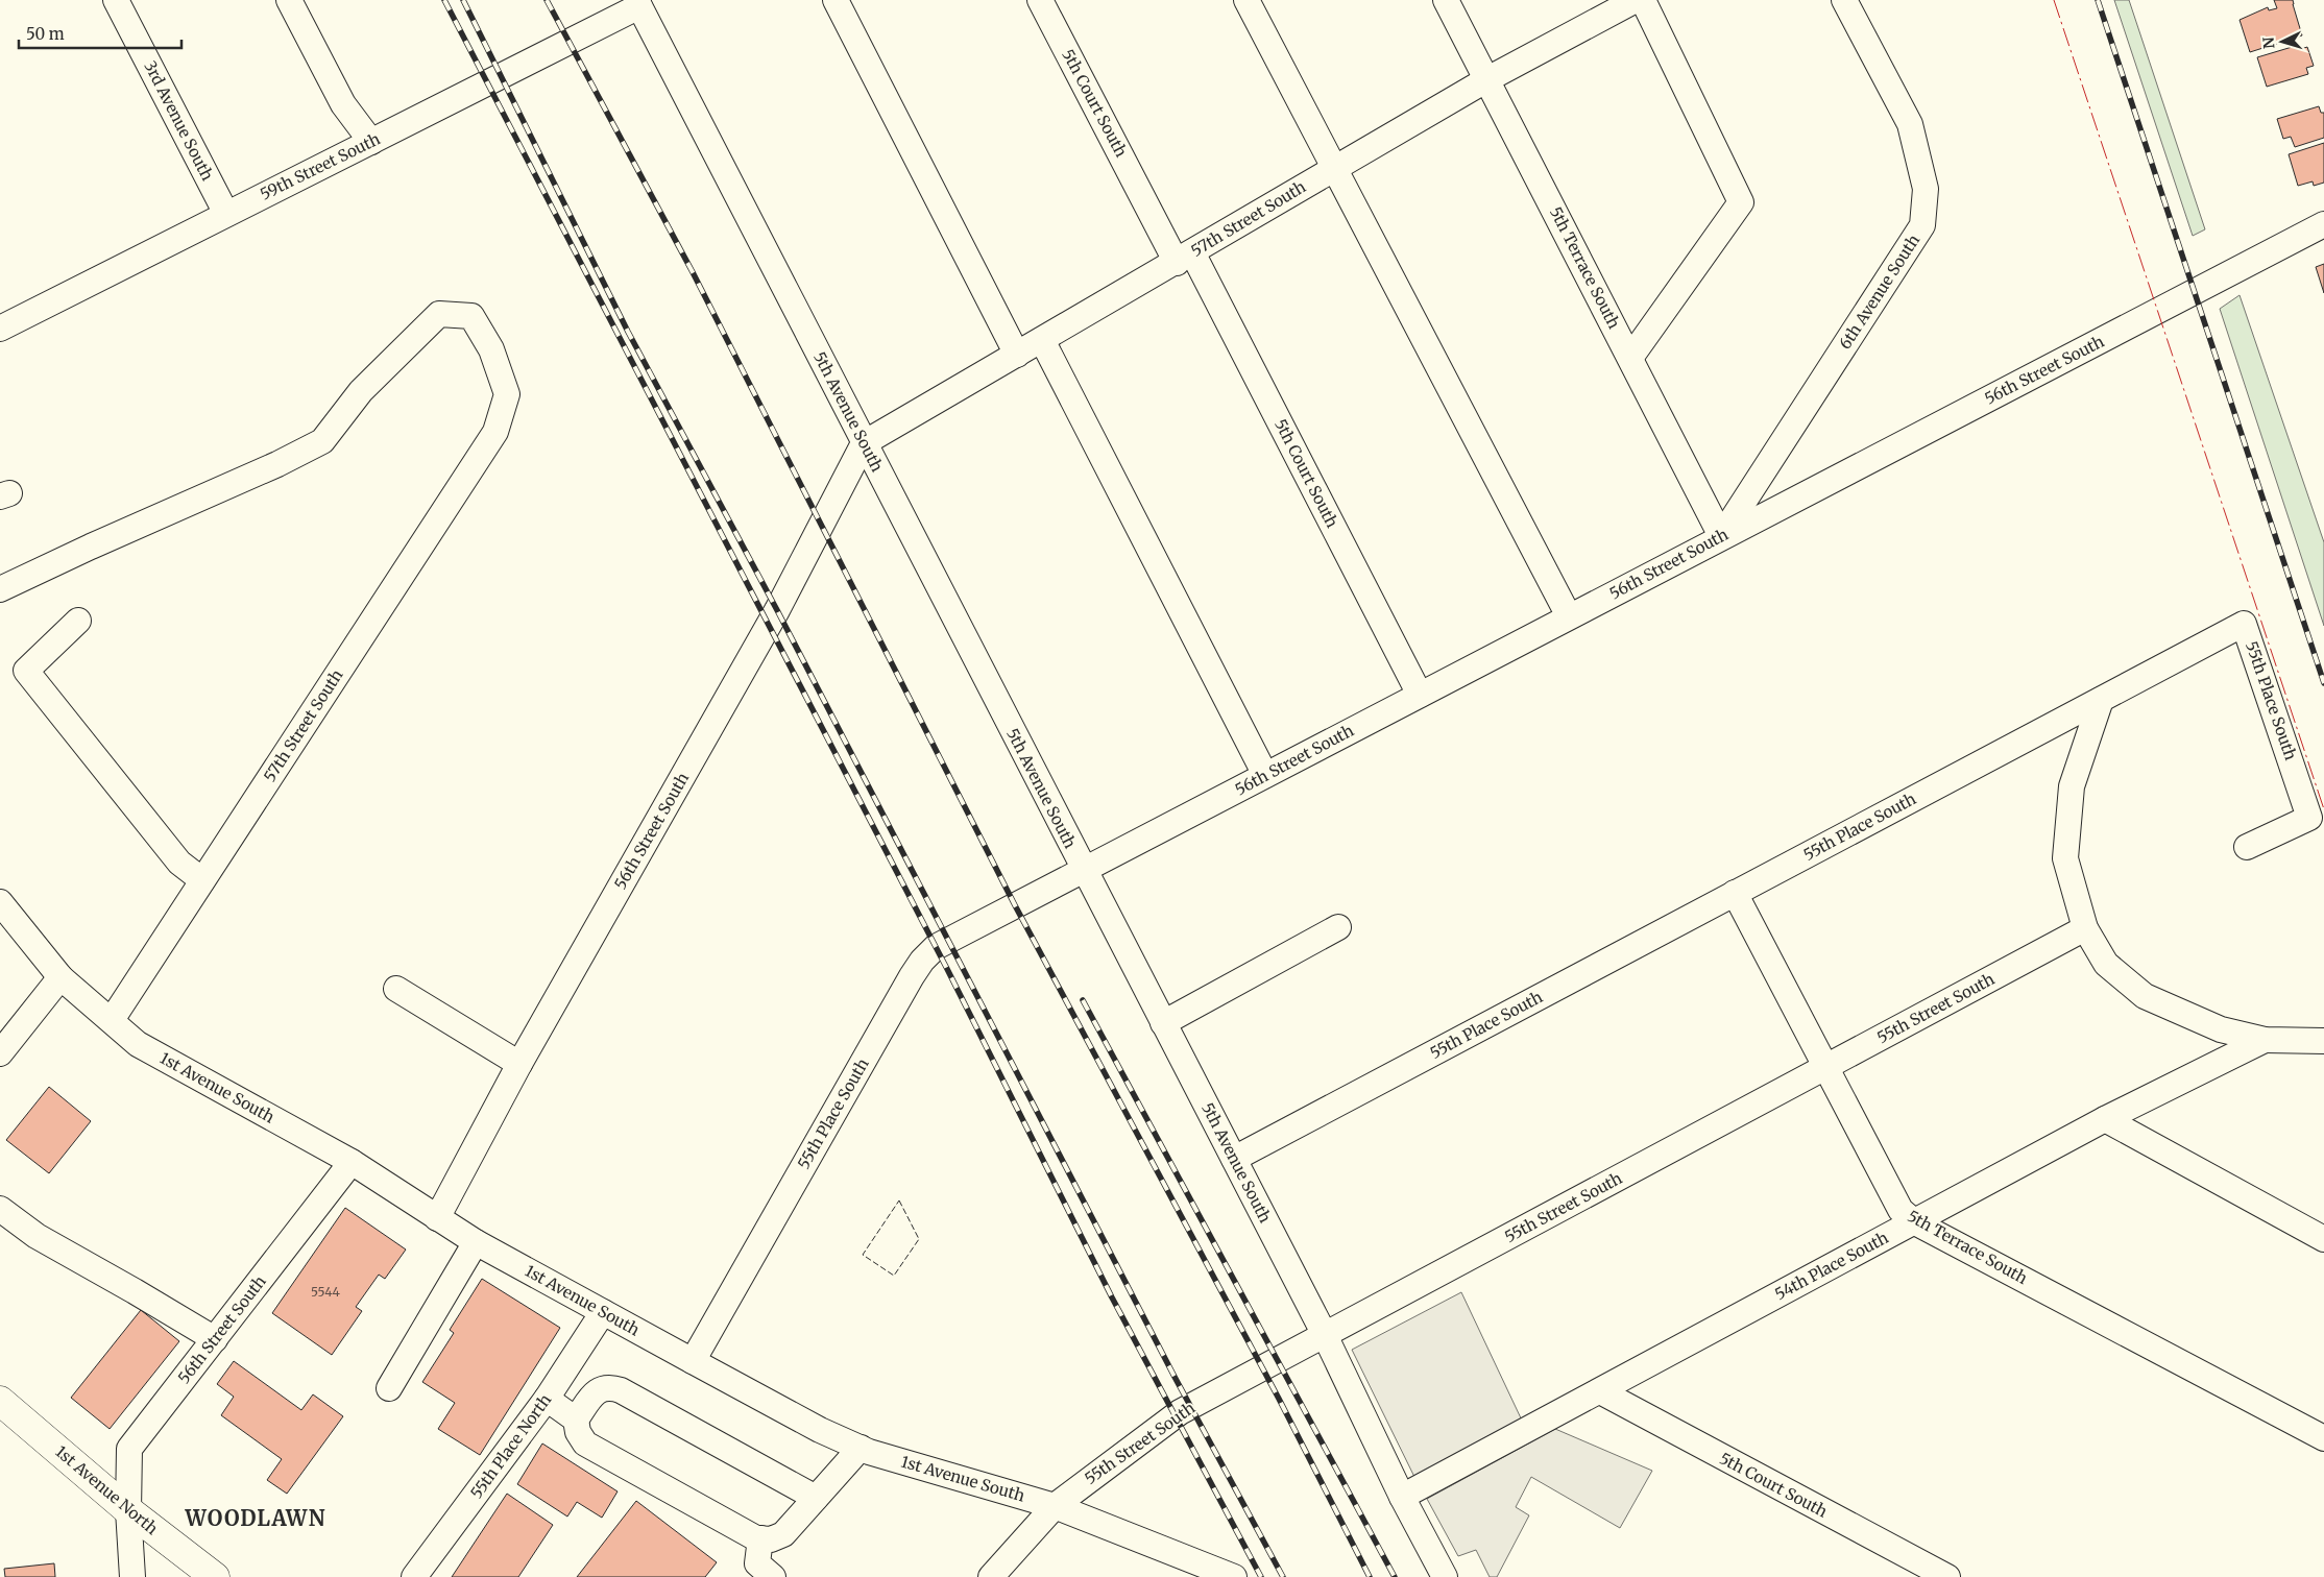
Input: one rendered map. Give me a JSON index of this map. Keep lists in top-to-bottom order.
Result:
{
  "streets": {
    "main road": ["1st Avenue North"],
    "street": [
      "5th Court South",
      "3rd Avenue South",
      "59th Street South",
      "57th Street South",
      "5th Terrace South",
      "6th Avenue South",
      "56th Street South",
      "5th Avenue South",
      "55th Place South",
      "55th Street South",
      "1st Avenue South",
      "54th Place South",
      "55th Place North"
    ]
  },
  "crossings": [
    ["5th Court South", "57th Street South"],
    ["5th Court South", "56th Street South"],
    ["5th Court South", "54th Place South"],
    ["3rd Avenue South", "59th Street South"],
    ["59th Street South", "5th Avenue South"],
    ["57th Street South", "5th Terrace South"],
    ["57th Street South", "56th Street South"],
    ["57th Street South", "5th Avenue South"],
    ["57th Street South", "1st Avenue South"],
    ["5th Terrace South", "6th Avenue South"],
    ["5th Terrace South", "56th Street South"],
    ["5th Terrace South", "55th Place South"],
    ["5th Terrace South", "55th Street South"],
    ["5th Terrace South", "54th Place South"],
    ["6th Avenue South", "56th Street South"],
    ["56th Street South", "5th Avenue South"],
    ["56th Street South", "55th Place South"],
    ["56th Street South", "1st Avenue South"],
    ["56th Street South", "1st Avenue North"],
    ["5th Avenue South", "55th Place South"],
    ["5th Avenue South", "55th Street South"],
    ["5th Avenue South", "54th Place South"],
    ["55th Place South", "1st Avenue South"],
    ["55th Street South", "1st Avenue South"],
    ["1st Avenue South", "55th Place North"]
  ],
  "districts": ["WOODLAWN"],
  "house_numbers": ["5544"],
  "scale_bar": "50 m",
  "north": "left"
}
